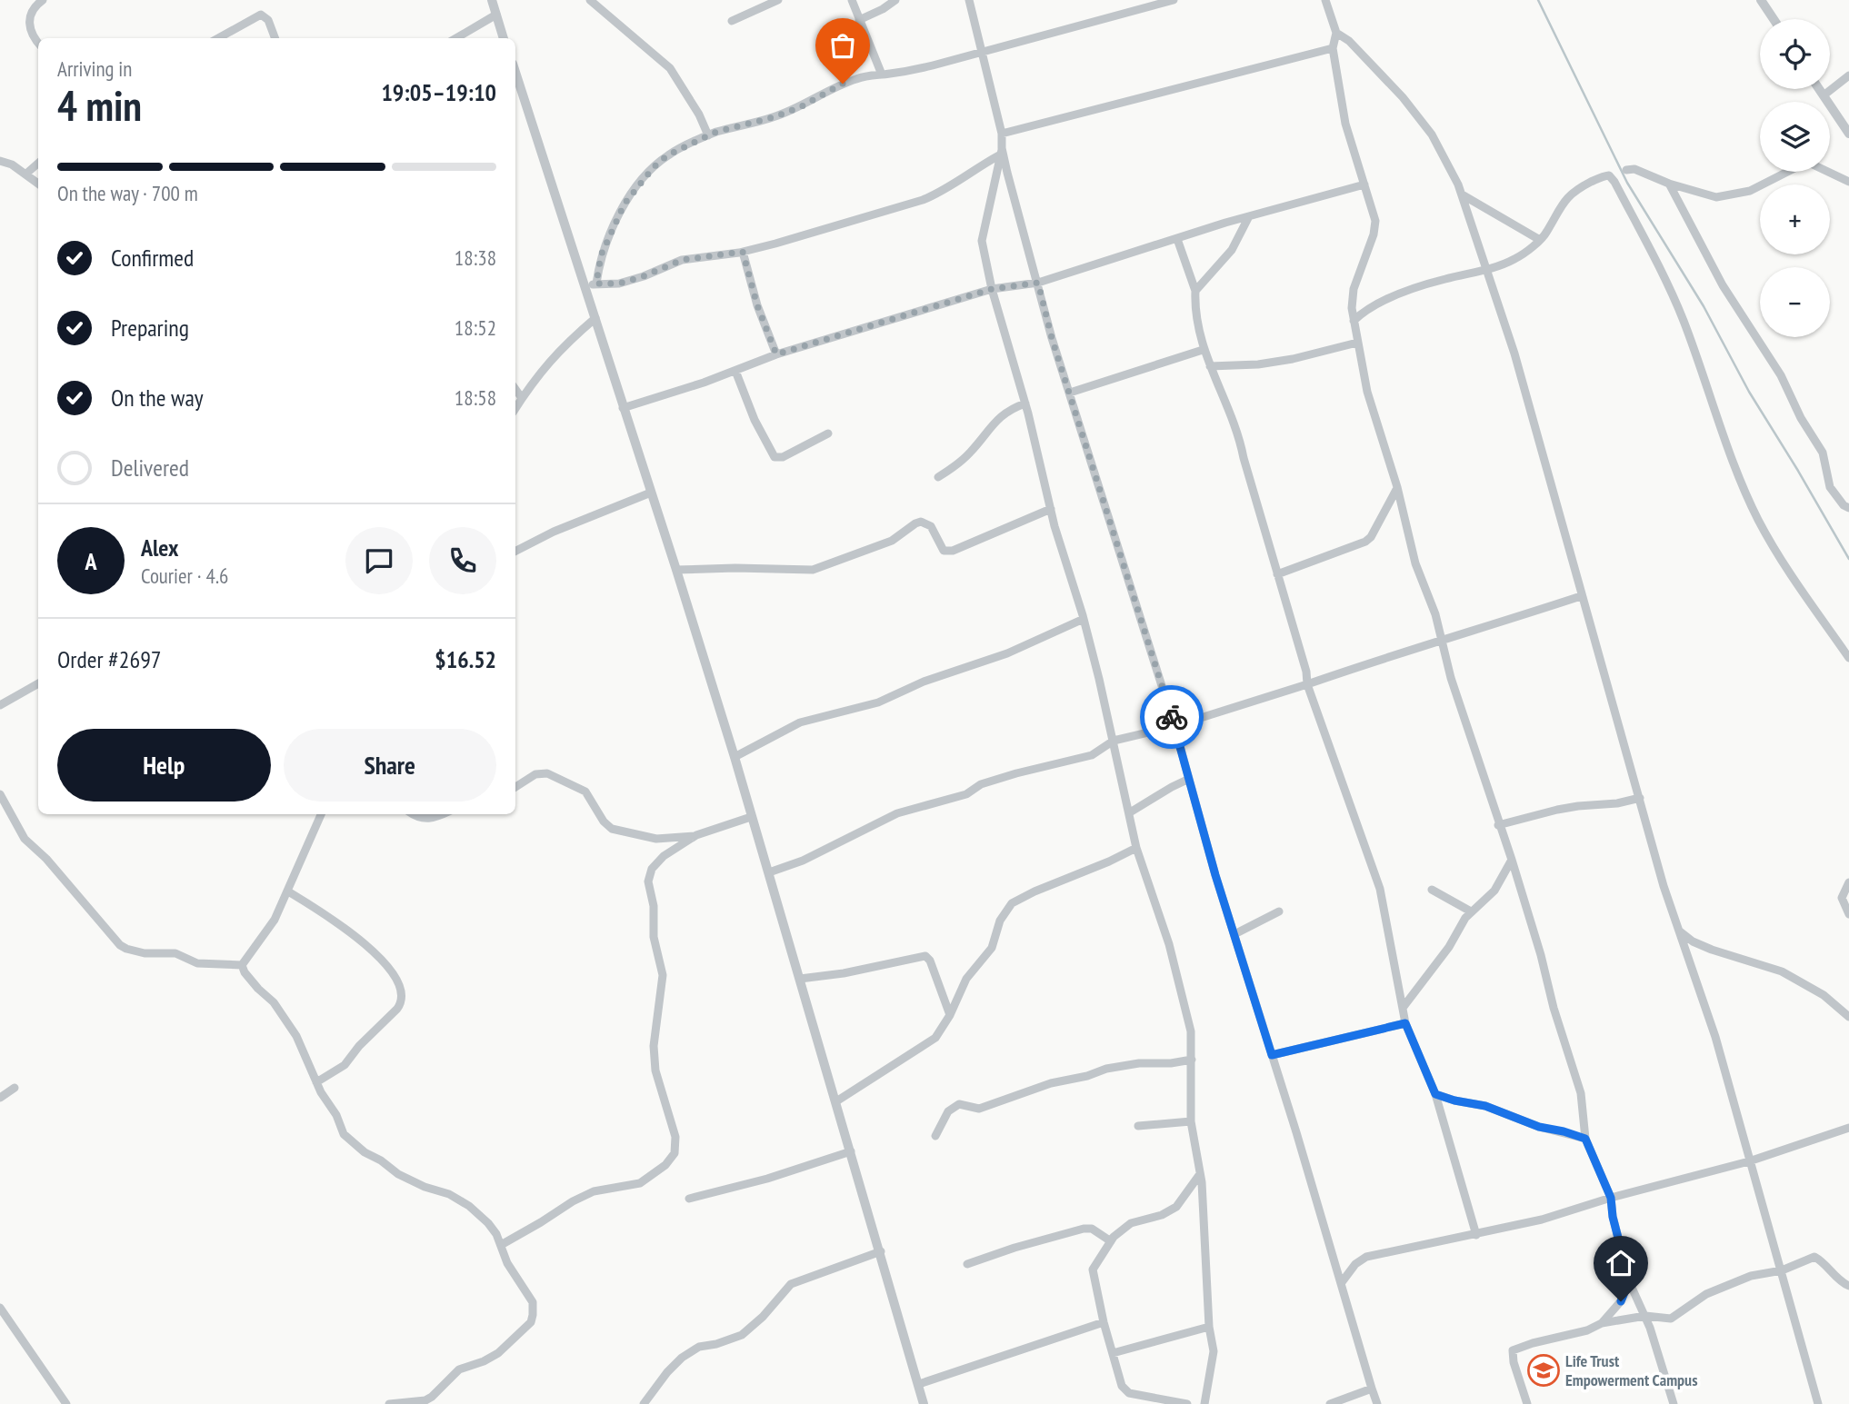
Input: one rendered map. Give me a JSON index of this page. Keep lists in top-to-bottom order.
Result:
{
  "places": {
    "school or university": ["Life Trust Empowerment Campus"]
  },
  "page": {
    "map_buttons": ["+", "−"],
    "heading": ["4 min", "Arriving in", "19:05–19:10"],
    "panel": [
      "Alex",
      "Courier · 4.6",
      "Order #2697",
      "$16.52"
    ],
    "bar": "On the way · 700 m",
    "list": [
      ["Confirmed", "18:38"],
      ["Preparing", "18:52"],
      ["On the way", "18:58"],
      "Delivered"
    ],
    "round": "A",
    "buttons": ["Help", "Share"]
  }
}
